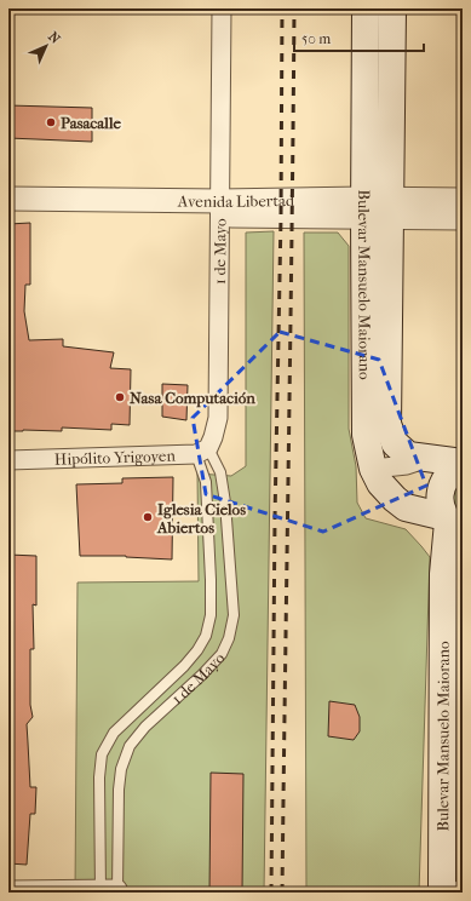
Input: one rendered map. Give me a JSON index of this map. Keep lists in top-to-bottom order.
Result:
{
  "streets": {
    "main road": ["Bulevar Mansuelo Maiorano"],
    "street": ["Avenida Libertad", "1 de Mayo", "Hipólito Yrigoyen"]
  },
  "crossings": [
    ["Avenida Libertad", "1 de Mayo"],
    ["Avenida Libertad", "Bulevar Mansuelo Maiorano"],
    ["1 de Mayo", "Hipólito Yrigoyen"]
  ],
  "places": ["Pasacalle", "Nasa Computación", "Iglesia Cielos Abiertos"],
  "scale_bar": "50 m",
  "north": "top right"
}
